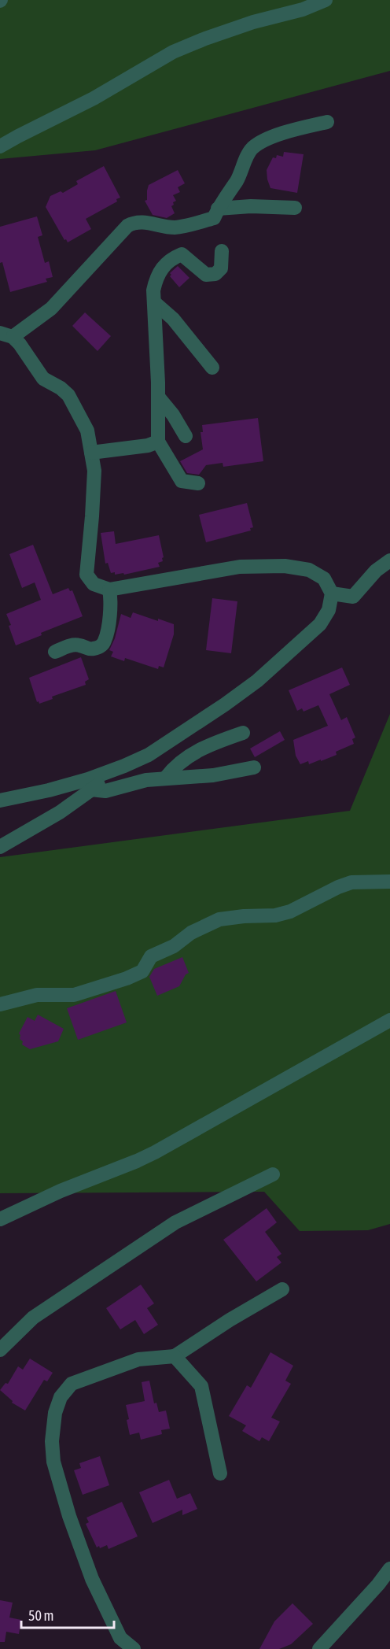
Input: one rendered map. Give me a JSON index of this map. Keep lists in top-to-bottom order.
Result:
{
  "scale_bar": "50 m"
}
